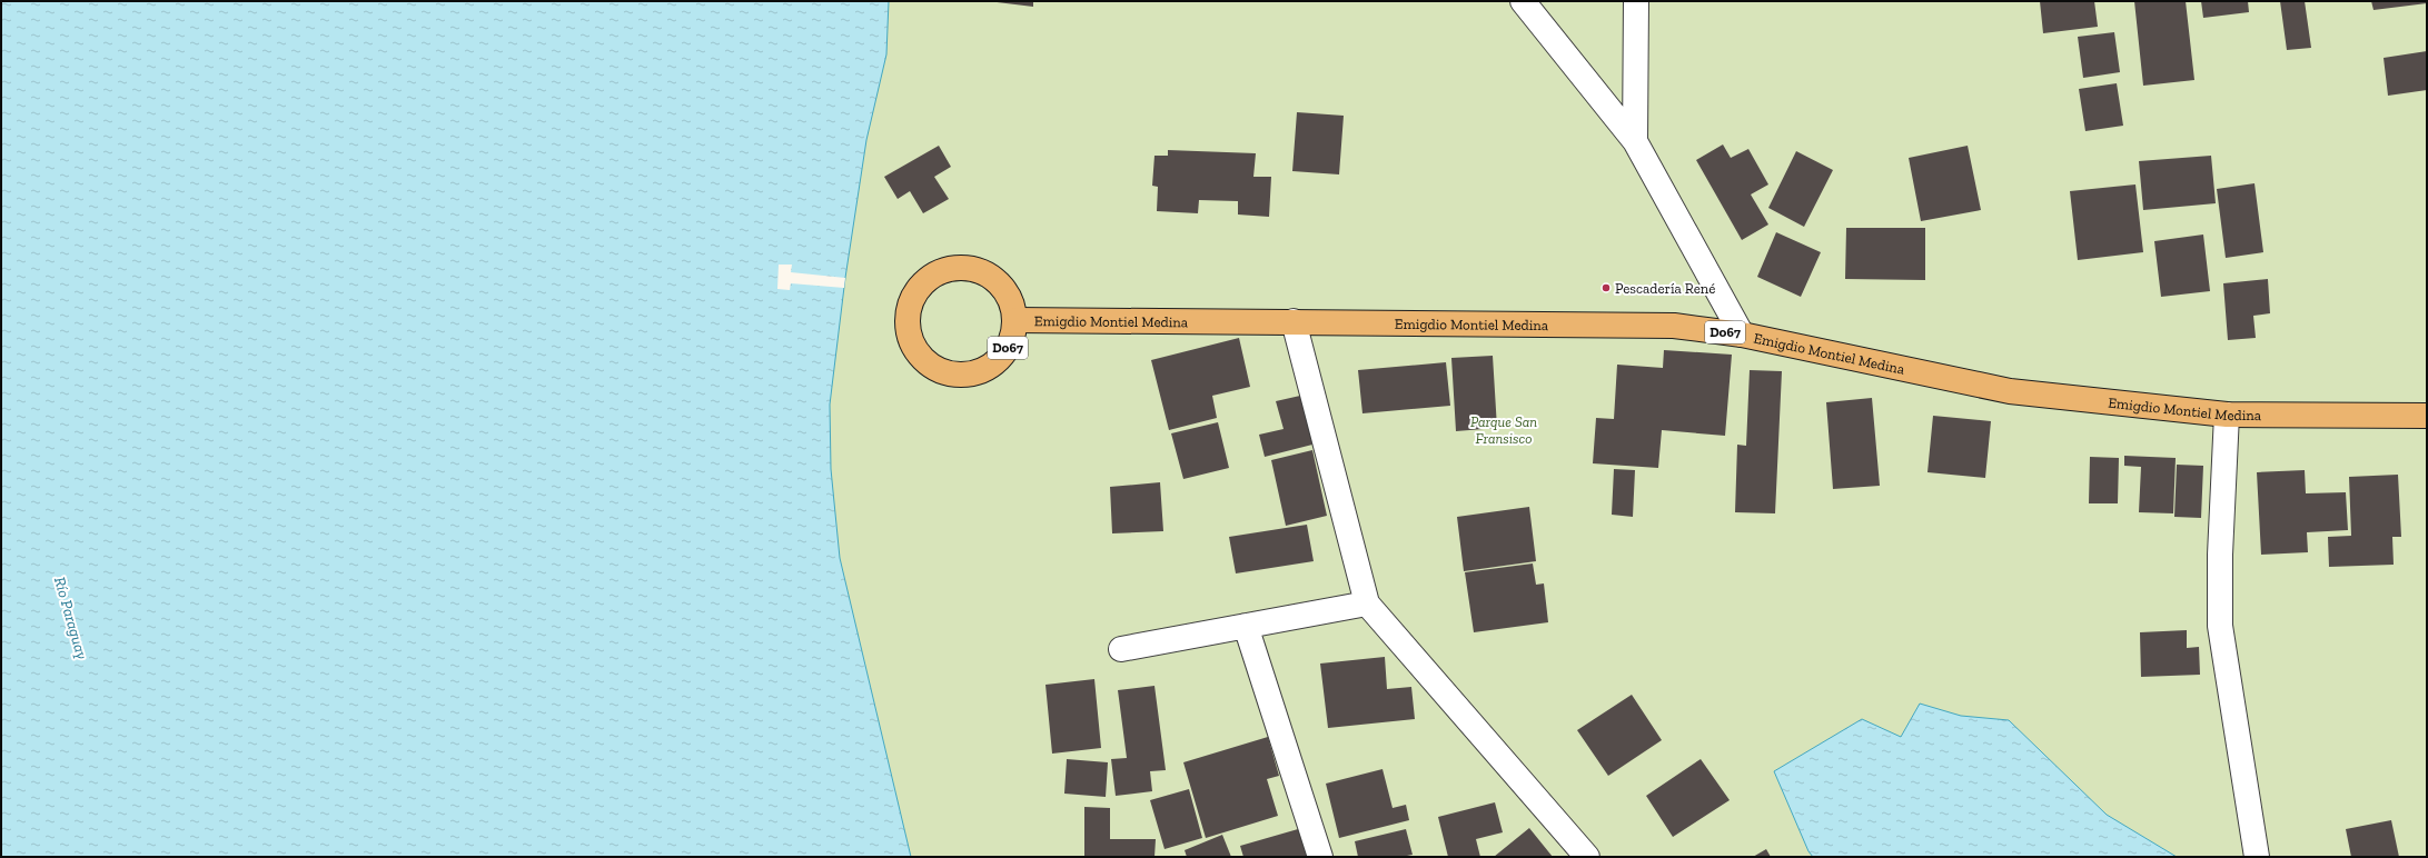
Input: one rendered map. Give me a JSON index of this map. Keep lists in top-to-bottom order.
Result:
{
  "streets": {
    "main road": ["Emigdio Montiel Medina", "D067"]
  },
  "water": ["Río Paraguay"],
  "parks": ["Parque San Fransisco"],
  "places": ["Pescadería René"]
}
